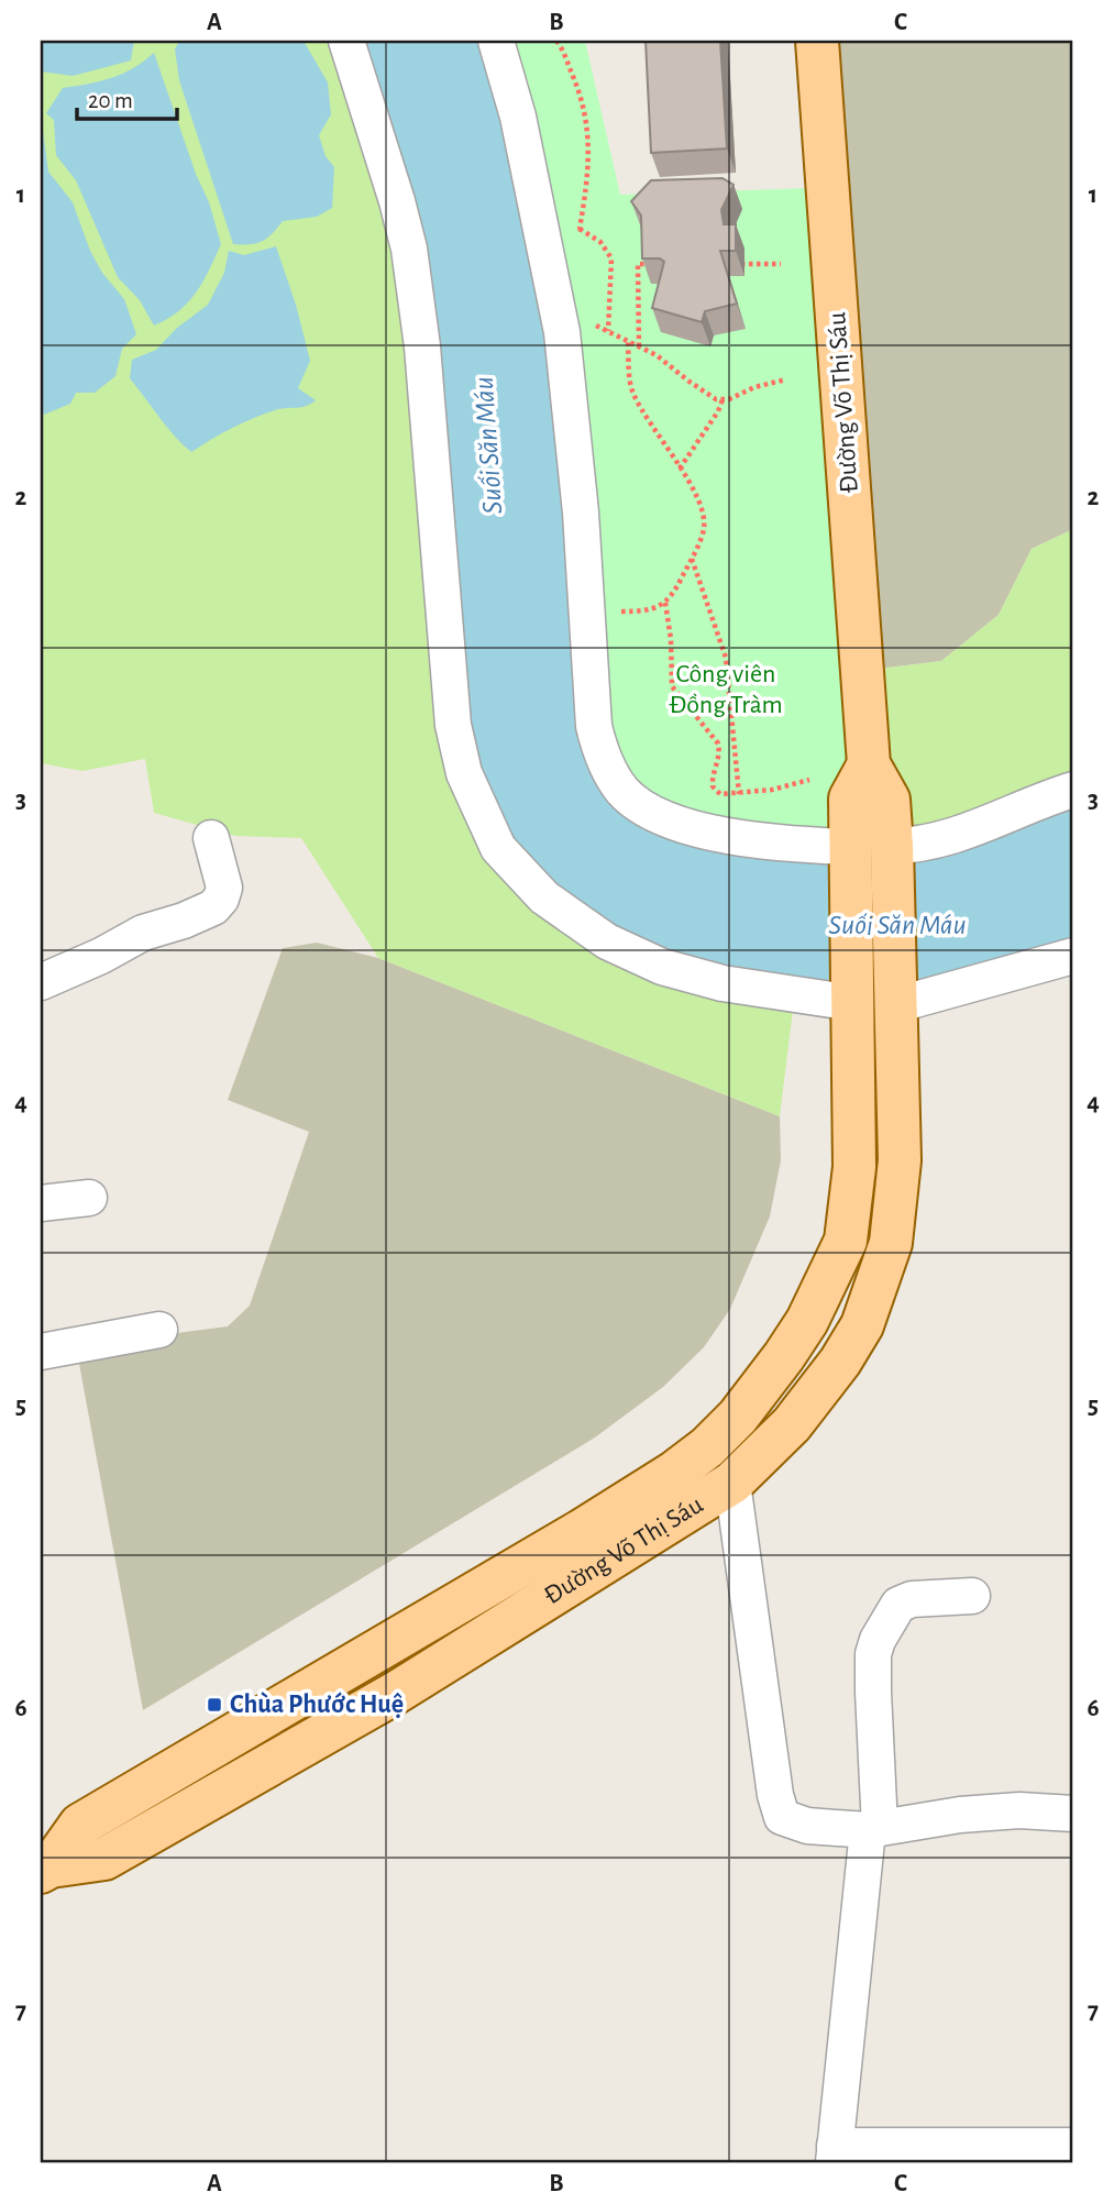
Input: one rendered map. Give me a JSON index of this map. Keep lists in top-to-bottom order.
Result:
{
  "streets": {
    "main road": ["Đường Võ Thị Sáu"]
  },
  "water": ["Suối Săn Máu"],
  "parks": ["Công viên Đồng Tràm"],
  "places": {
    "transit": ["Chùa Phước Huệ"]
  },
  "scale_bar": "20 m",
  "grid": {
    "columns": ["A", "B", "C"],
    "rows": [
      "1",
      "2",
      "3",
      "4",
      "5",
      "6",
      "7"
    ]
  }
}
